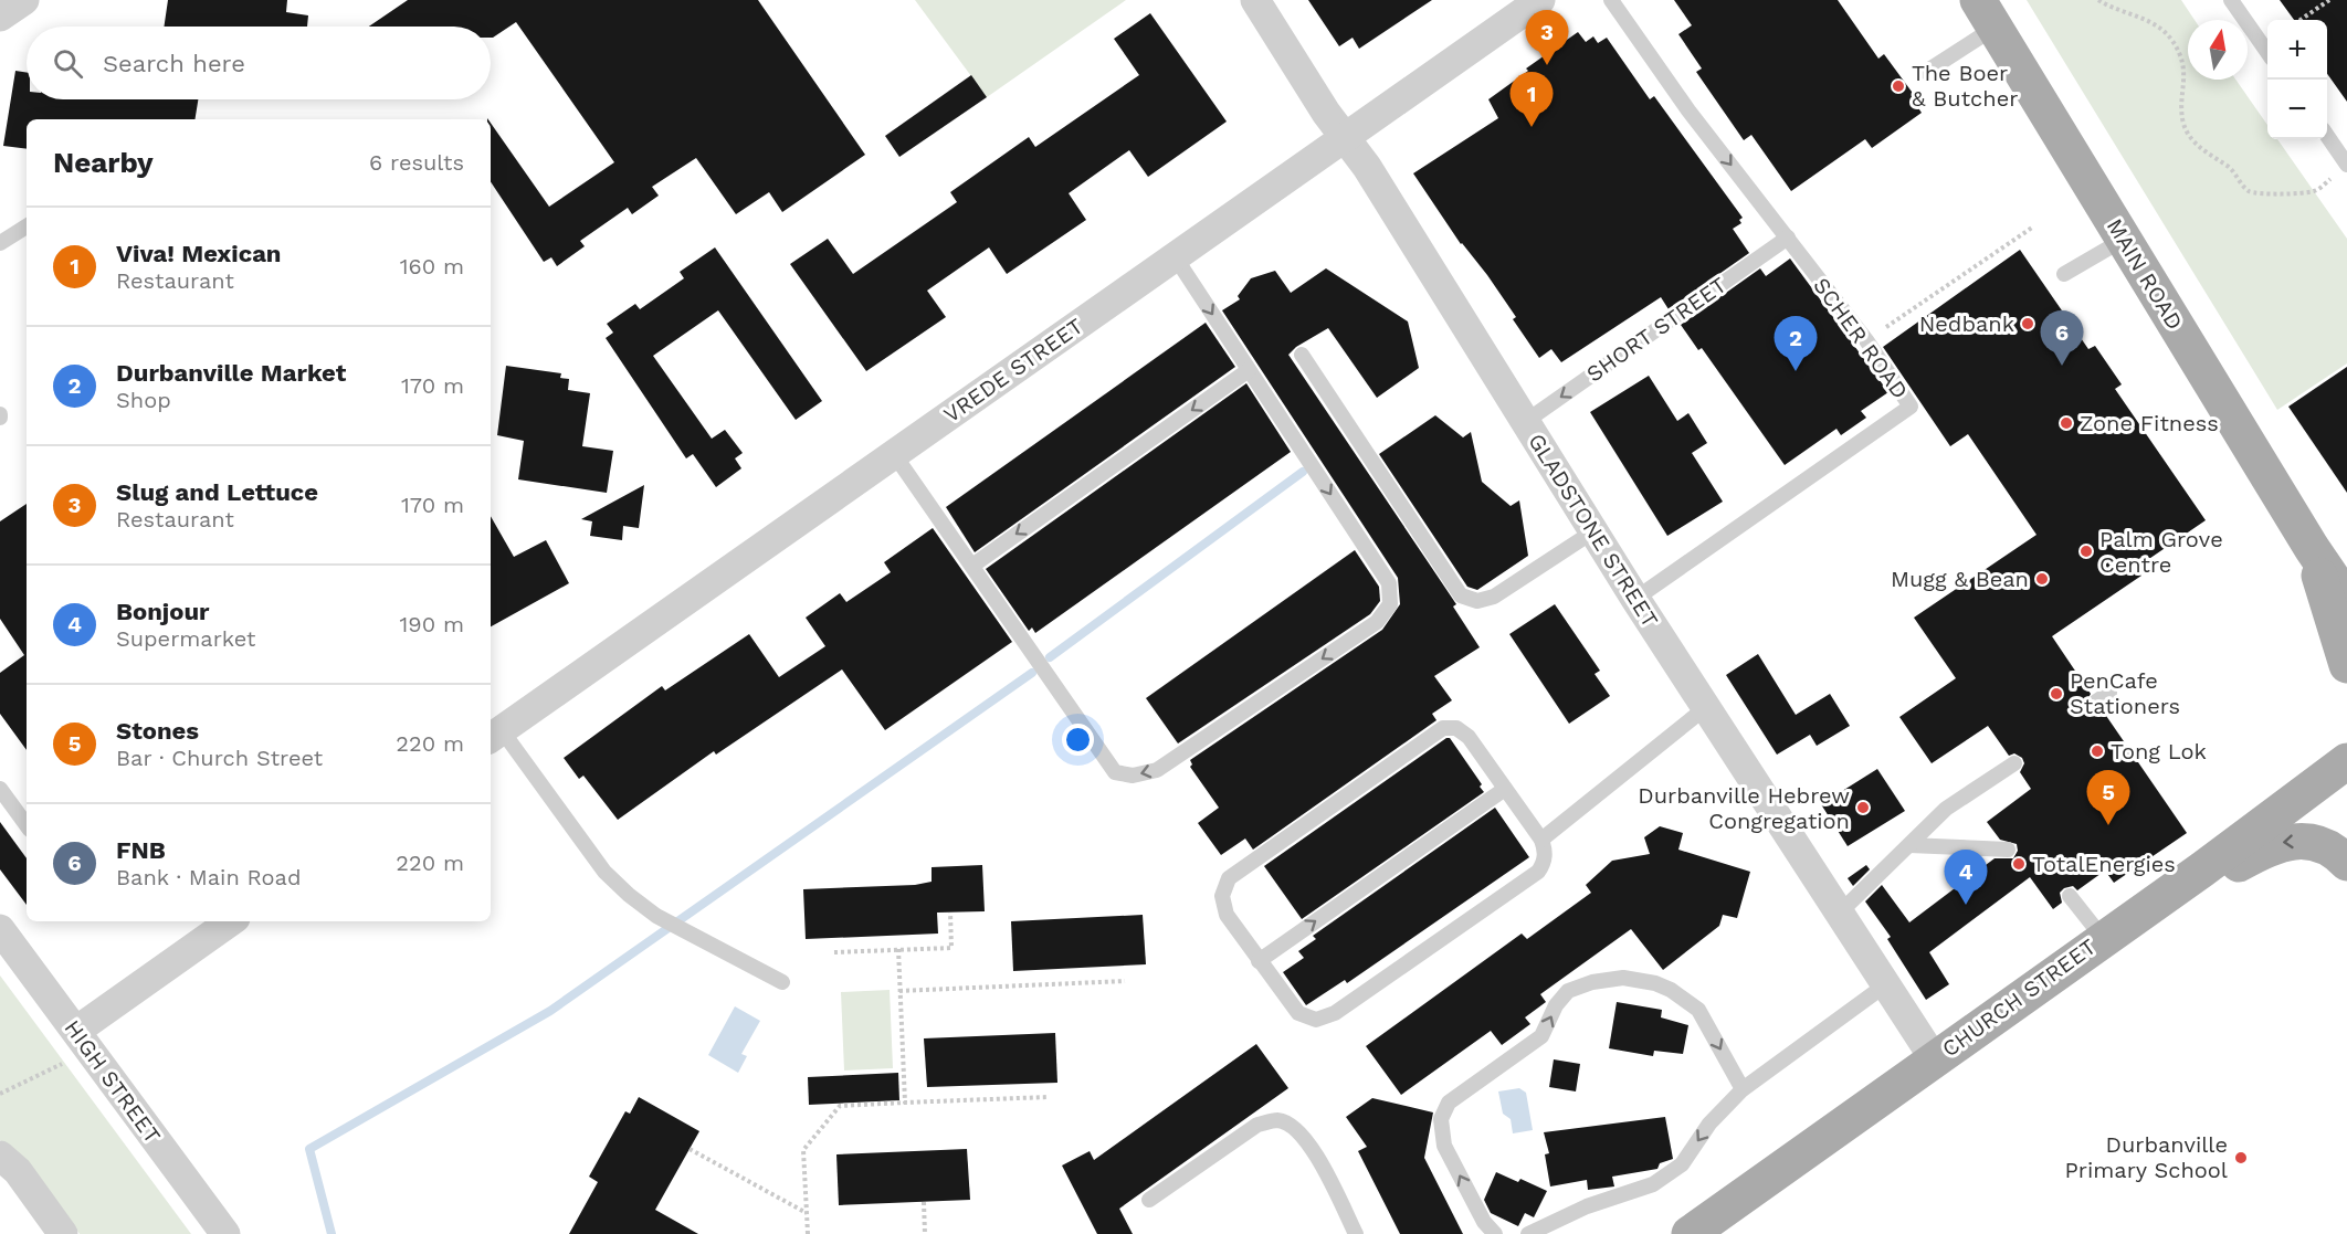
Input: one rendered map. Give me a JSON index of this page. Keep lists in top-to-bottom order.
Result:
{
  "streets": {
    "main road": ["MAIN ROAD", "CHURCH STREET"],
    "street": ["VREDE STREET", "GLADSTONE STREET", "HIGH STREET"],
    "lane": ["SHORT STREET", "SCHER ROAD"]
  },
  "crossings": [
    ["SHORT STREET", "SCHER ROAD"],
    ["SHORT STREET", "GLADSTONE STREET"],
    ["SCHER ROAD", "GLADSTONE STREET"],
    ["VREDE STREET", "GLADSTONE STREET"],
    ["GLADSTONE STREET", "CHURCH STREET"]
  ],
  "one_way": ["SHORT STREET", "SCHER ROAD"],
  "places": [
    "The Boer & Butcher",
    "Nedbank",
    "Zone Fitness",
    "Palm Grove Centre",
    "Mugg & Bean",
    "PenCafe Stationers",
    "Tong Lok",
    "Durbanville Hebrew Congregation",
    "TotalEnergies",
    "Durbanville Primary School"
  ],
  "north": "top",
  "page": {
    "pins": [
      "3",
      "1",
      "6",
      "2",
      "5",
      "4"
    ],
    "map_buttons": ["+", "−"],
    "search": "Search here",
    "heading": ["Nearby", "6 results"],
    "list": [
      {
        "mark": "1",
        "name": "Viva! Mexican",
        "note": "Restaurant",
        "value": "160 m"
      },
      {
        "mark": "2",
        "name": "Durbanville Market",
        "note": "Shop",
        "value": "170 m"
      },
      {
        "mark": "3",
        "name": "Slug and Lettuce",
        "note": "Restaurant",
        "value": "170 m"
      },
      {
        "mark": "4",
        "name": "Bonjour",
        "note": "Supermarket",
        "value": "190 m"
      },
      {
        "mark": "5",
        "name": "Stones",
        "note": "Bar · Church Street",
        "value": "220 m"
      },
      {
        "mark": "6",
        "name": "FNB",
        "note": "Bank · Main Road",
        "value": "220 m"
      }
    ]
  }
}
